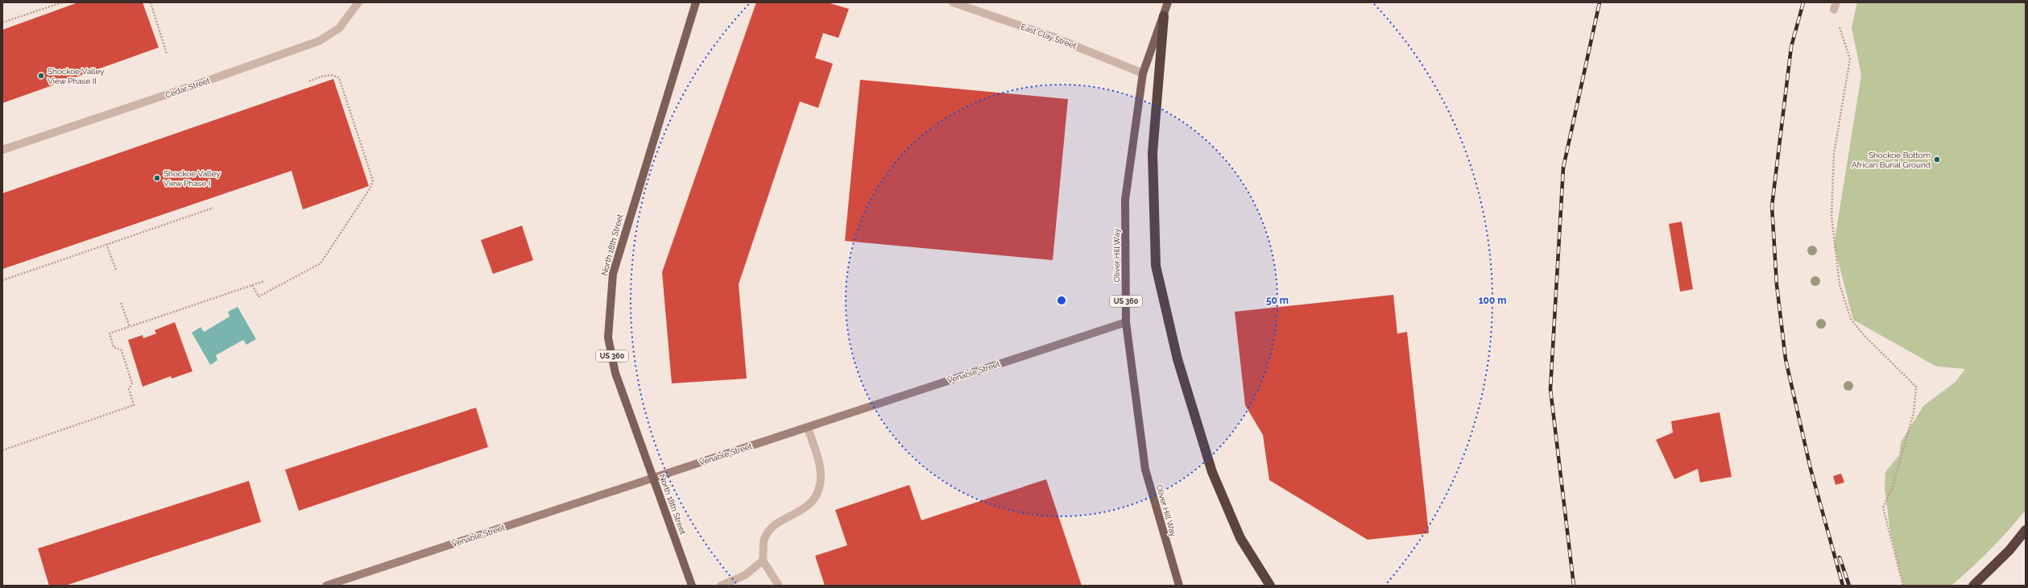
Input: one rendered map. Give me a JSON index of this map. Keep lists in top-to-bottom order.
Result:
{
  "streets": {
    "main road": [
      "North 18th Street",
      "Oliver Hill Way",
      "US 360",
      "Venable Street"
    ],
    "street": ["East Clay Street", "Cedar Street"]
  },
  "crossings": [
    ["East Clay Street", "Oliver Hill Way"],
    ["North 18th Street", "Venable Street"],
    ["Oliver Hill Way", "Venable Street"]
  ],
  "places": ["Shockoe Valley View Phase II", "Shockoe Bottom African Burial Ground", "Shockoe Valley View Phase I"],
  "rings": ["50 m", "100 m"]
}
